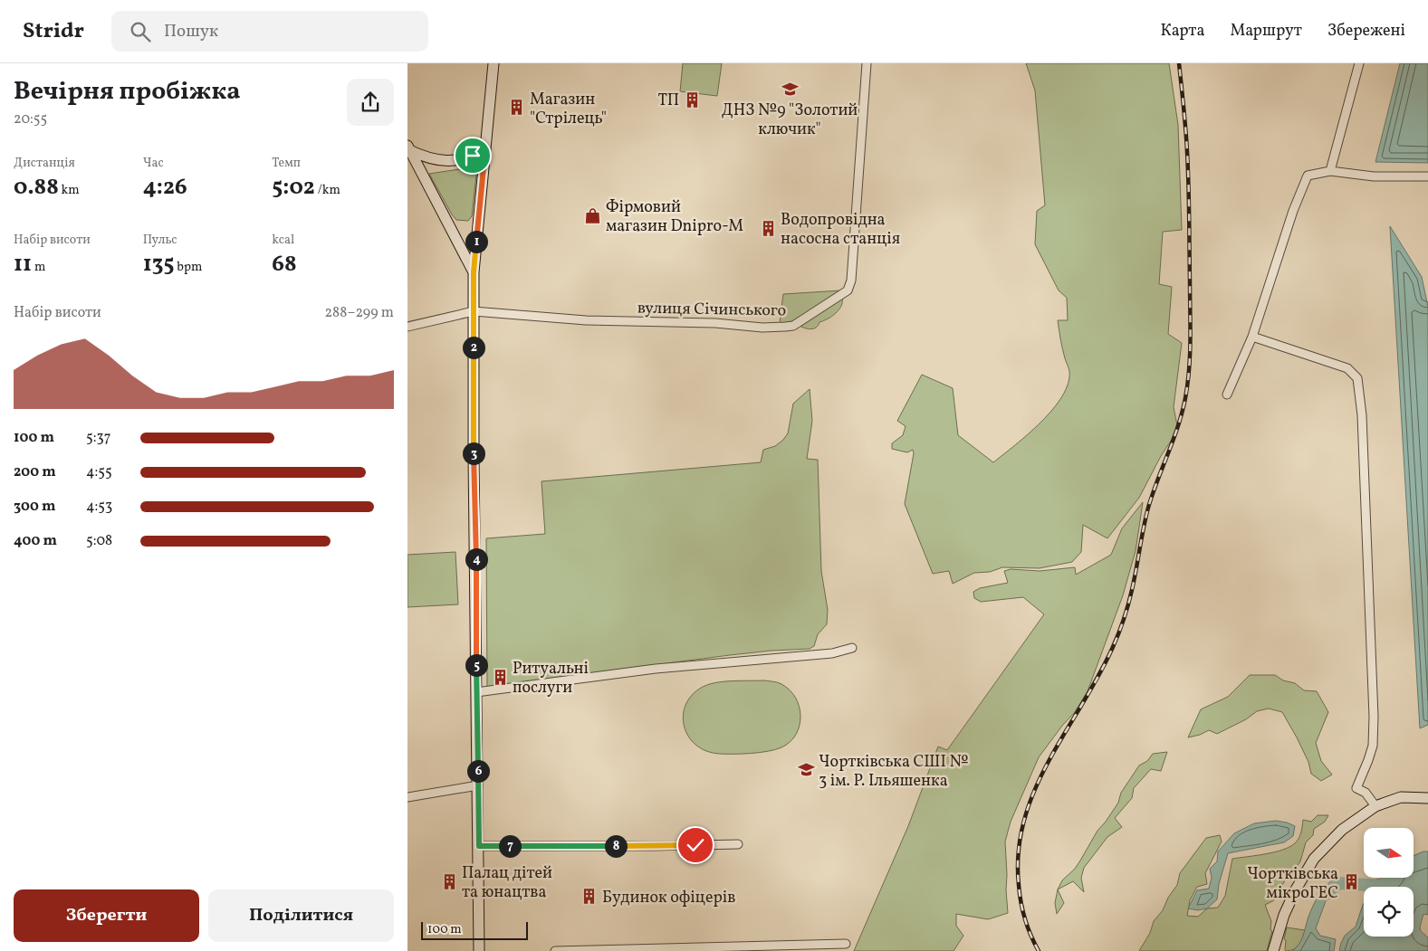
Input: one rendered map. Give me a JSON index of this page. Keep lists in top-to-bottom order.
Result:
{
  "streets": {
    "street": ["вулиця Січинського"]
  },
  "places": {
    "school or university": ["ДНЗ №9 \"Золотий ключик\"", "Чортківська СШІ № 3 ім. Р. Ільяшенка"],
    "building": [
      "ТП",
      "Магазин \"Стрілець\"",
      "Водопровідна насосна станція",
      "Ритуальні послуги",
      "Палац дітей та юнацтва",
      "Чортківська мікроГЕС",
      "Будинок офіцерів"
    ],
    "shop": ["Фірмовий магазин Dnipro-M"]
  },
  "scale_bar": "100 m",
  "north": "right",
  "page": {
    "header": "Stridr",
    "search": "Пошук",
    "nav": ["Карта", "Маршрут", "Збережені"],
    "heading": ["Вечірня пробіжка", "20:55"],
    "stats": [
      ["Дистанція", "0.88 km"],
      ["Час", "4:26"],
      ["Темп", "5:02 /km"],
      ["Набір висоти", "11 m"],
      ["Пульс", "135 bpm"],
      ["kcal", "68"]
    ],
    "pins": [
      "1",
      "2",
      "3",
      "4",
      "5",
      "6",
      "7",
      "8"
    ],
    "chart": ["Набір висоти", "288–299 m"],
    "list": [
      {
        "name": "100 m",
        "note": "5:37"
      },
      {
        "name": "200 m",
        "note": "4:55"
      },
      {
        "name": "300 m",
        "note": "4:53"
      },
      {
        "name": "400 m",
        "note": "5:08"
      }
    ],
    "buttons": ["Зберегти", "Поділитися"],
    "scale": "100 m"
  }
}
